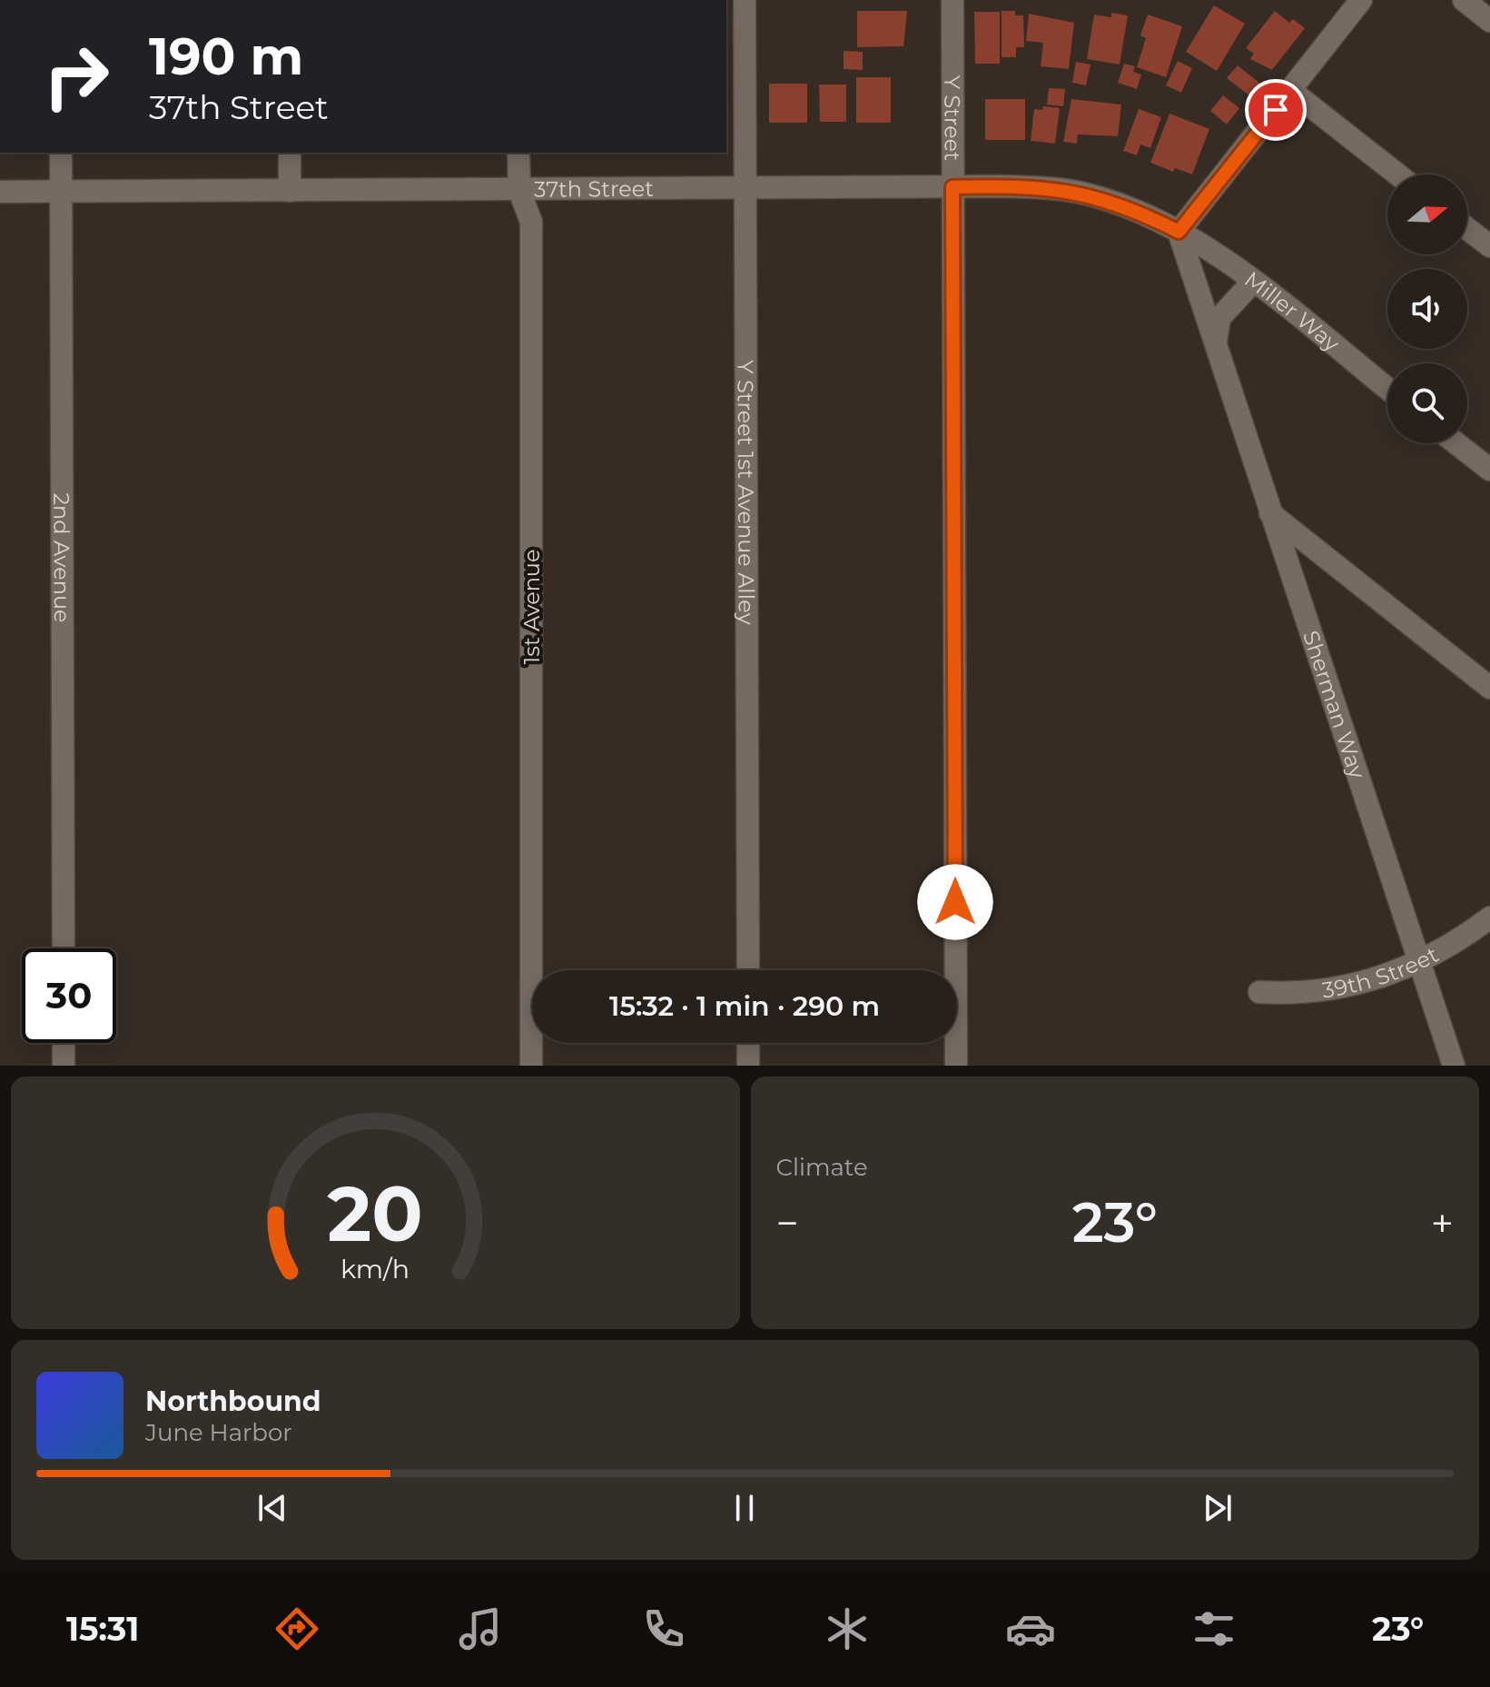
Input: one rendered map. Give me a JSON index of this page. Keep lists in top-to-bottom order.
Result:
{
  "streets": {
    "street": [
      "Y Street",
      "37th Street",
      "Miller Way",
      "Y Street 1st Avenue Alley",
      "2nd Avenue",
      "1st Avenue",
      "Sherman Way",
      "39th Street"
    ]
  },
  "crossings": [
    ["Y Street", "37th Street"],
    ["37th Street", "Miller Way"],
    ["37th Street", "Y Street 1st Avenue Alley"],
    ["37th Street", "2nd Avenue"],
    ["37th Street", "1st Avenue"],
    ["37th Street", "Sherman Way"],
    ["Miller Way", "Sherman Way"],
    ["Sherman Way", "39th Street"]
  ],
  "north": "right",
  "page": {
    "turn": ["190 m", "37th Street"],
    "limit": "30",
    "trip": "15:32 · 1 min · 290 m",
    "tile": "Climate",
    "heat": ["−", "23°", "+"],
    "song": ["Northbound", "June Harbor"],
    "tabs": ["15:31", "23°"],
    "gauge": ["20", "km/h"]
  }
}
